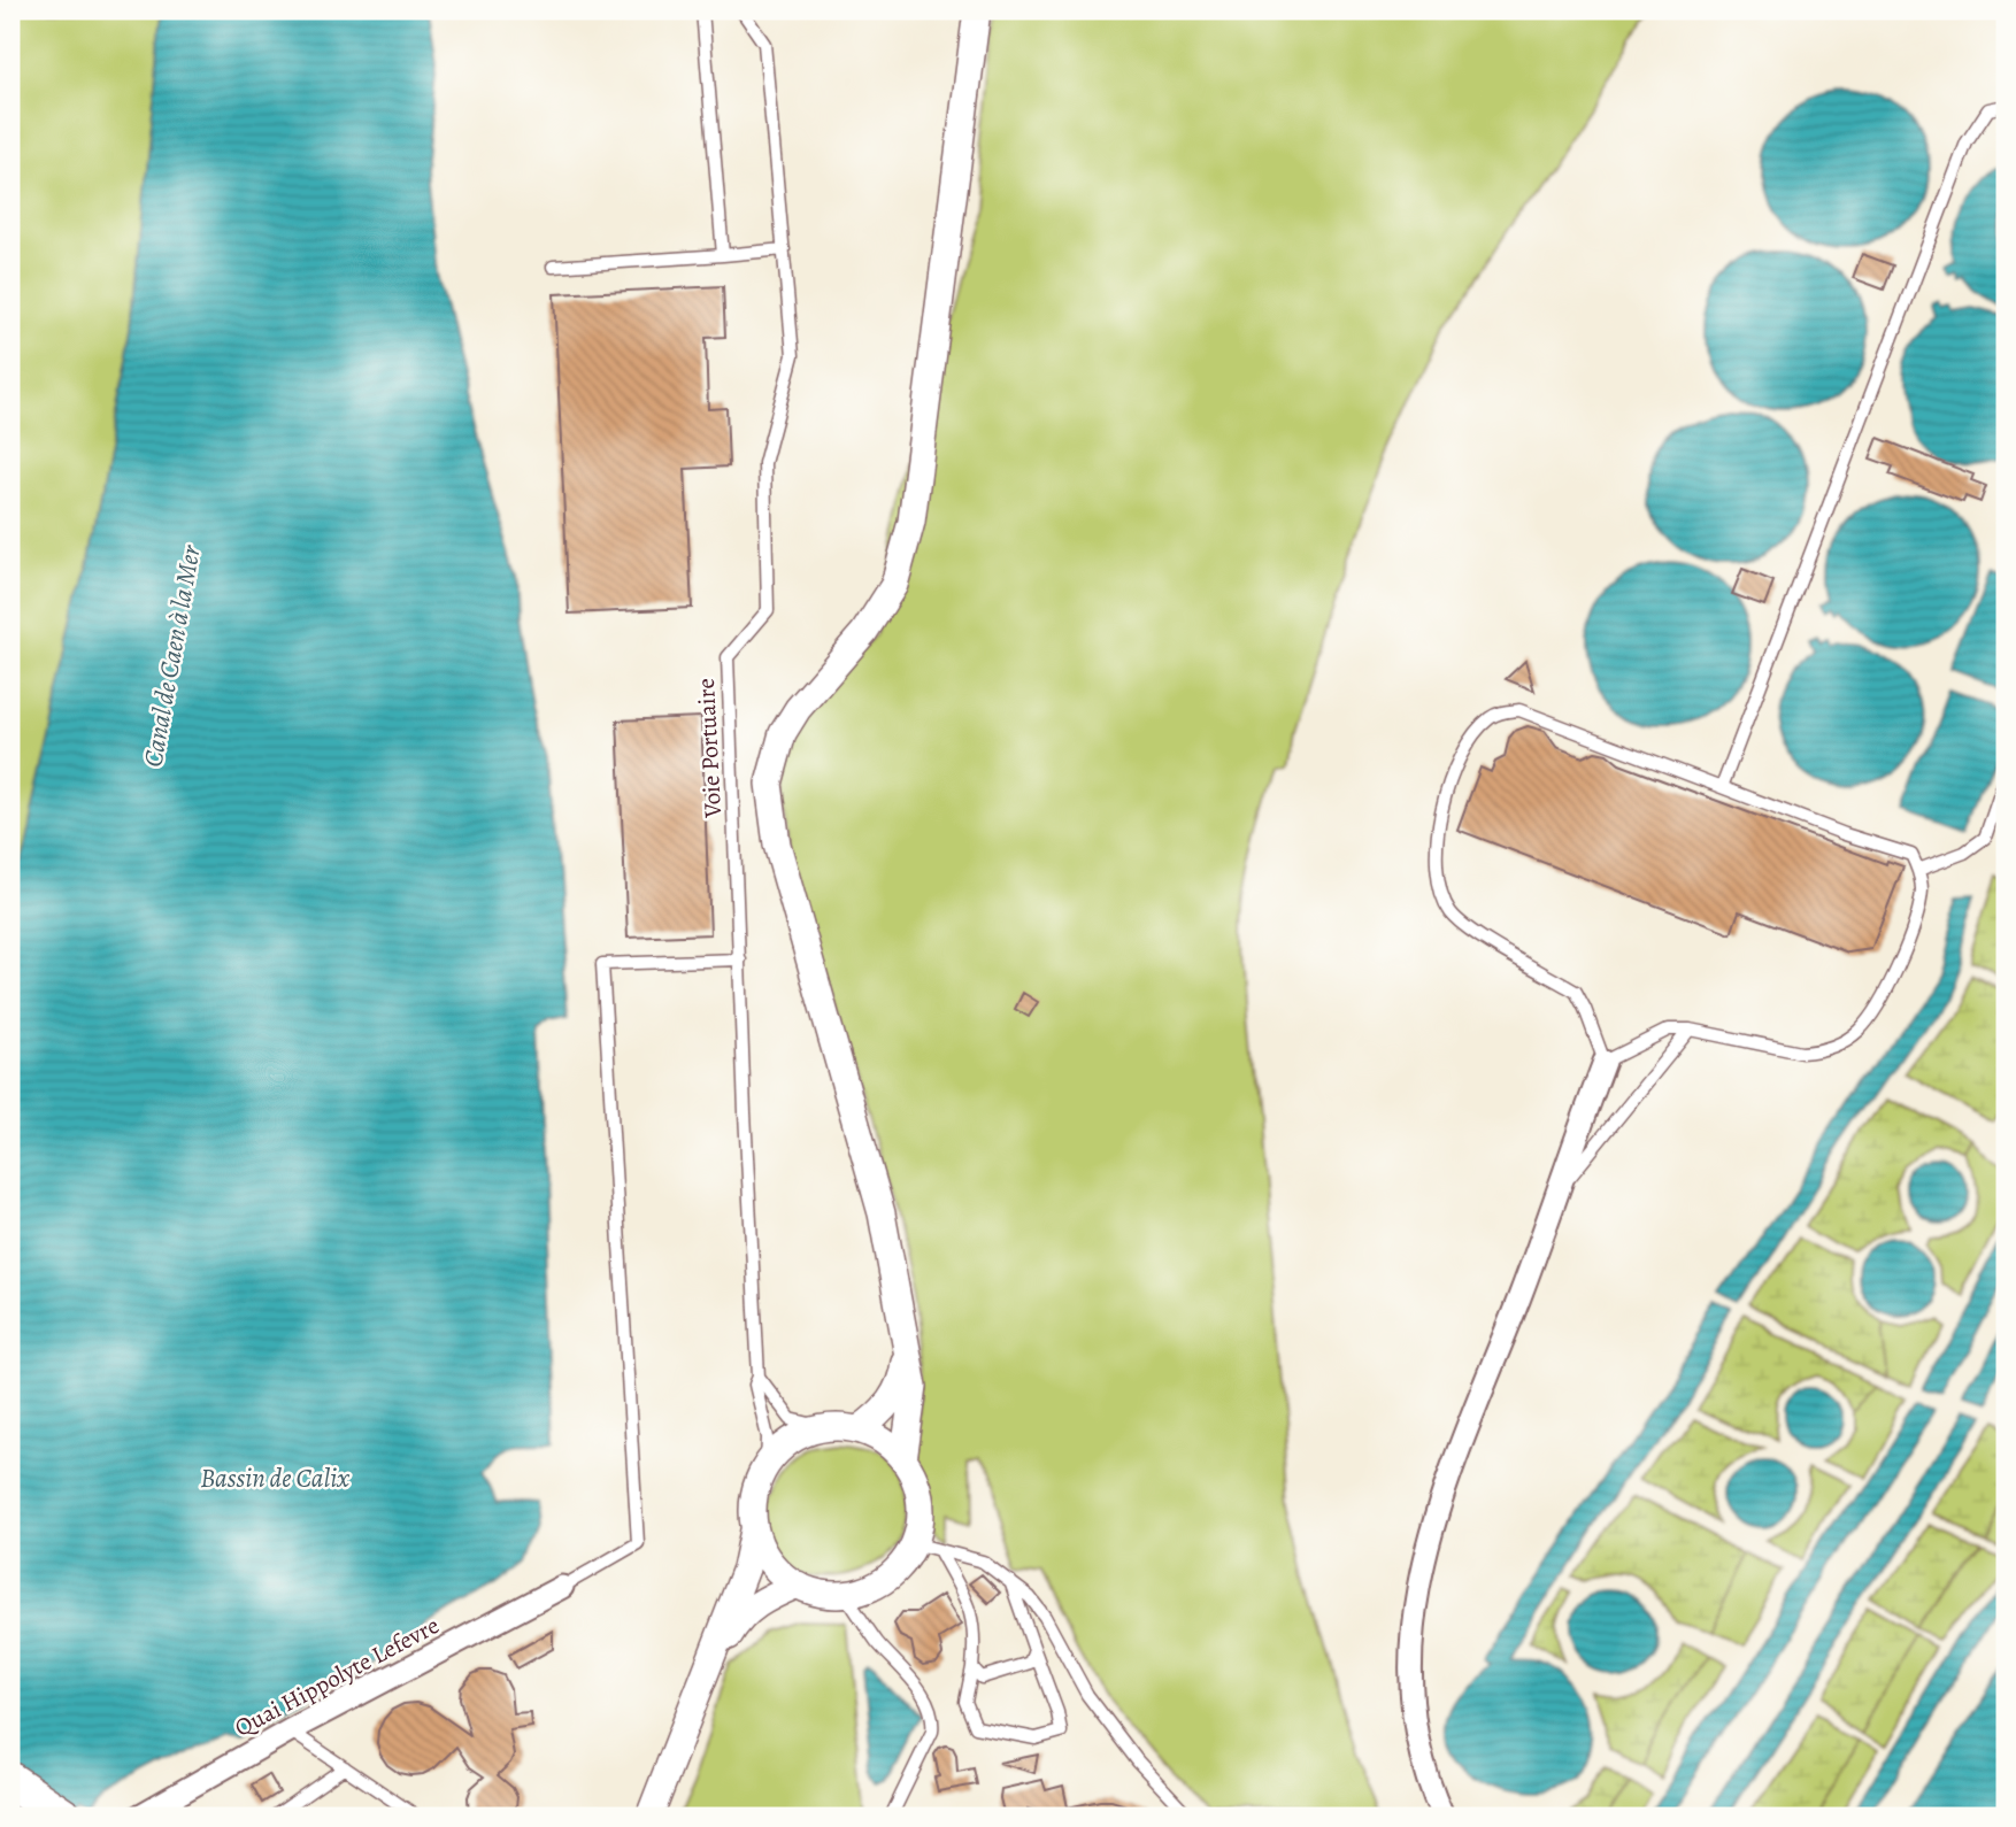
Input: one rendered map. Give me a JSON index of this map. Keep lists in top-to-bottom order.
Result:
{
  "streets": {
    "street": ["Quai Hippolyte Lefevre"],
    "lane": ["Voie Portuaire"]
  },
  "water": ["Canal de Caen à la Mer", "Bassin de Calix"]
}
